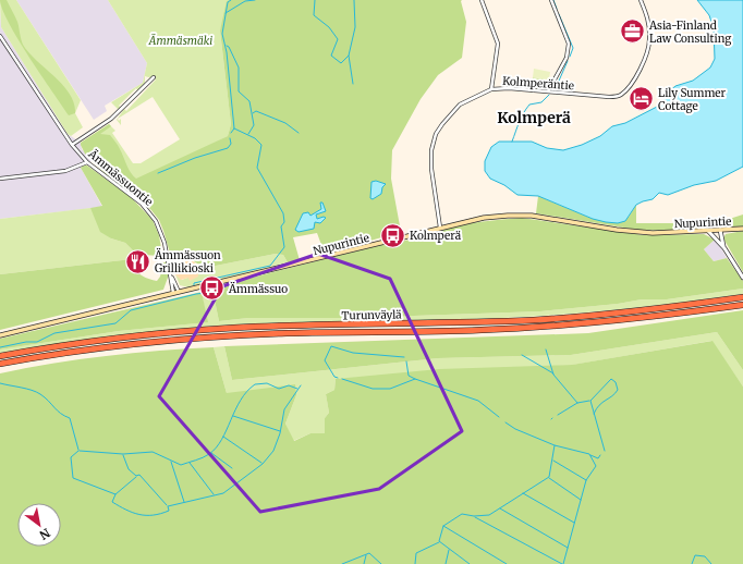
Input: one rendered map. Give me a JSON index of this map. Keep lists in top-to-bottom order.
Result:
{
  "streets": {
    "highway": ["Turunväylä"],
    "main road": ["Nupurintie"],
    "street": ["Kolmperäntie", "Ämmässuontie"]
  },
  "crossings": [
    ["Kolmperäntie", "Nupurintie"],
    ["Ämmässuontie", "Nupurintie"]
  ],
  "districts": ["Kolmperä"],
  "parks": ["Ämmäsmäki"],
  "places": {
    "office": ["Asia-Finland Law Consulting"],
    "hotel": ["Lily Summer Cottage"],
    "bus stop": ["Kolmperä", "Ämmässuo"],
    "restaurant": ["Ämmässuon Grillikioski"]
  },
  "north": "bottom right"
}
